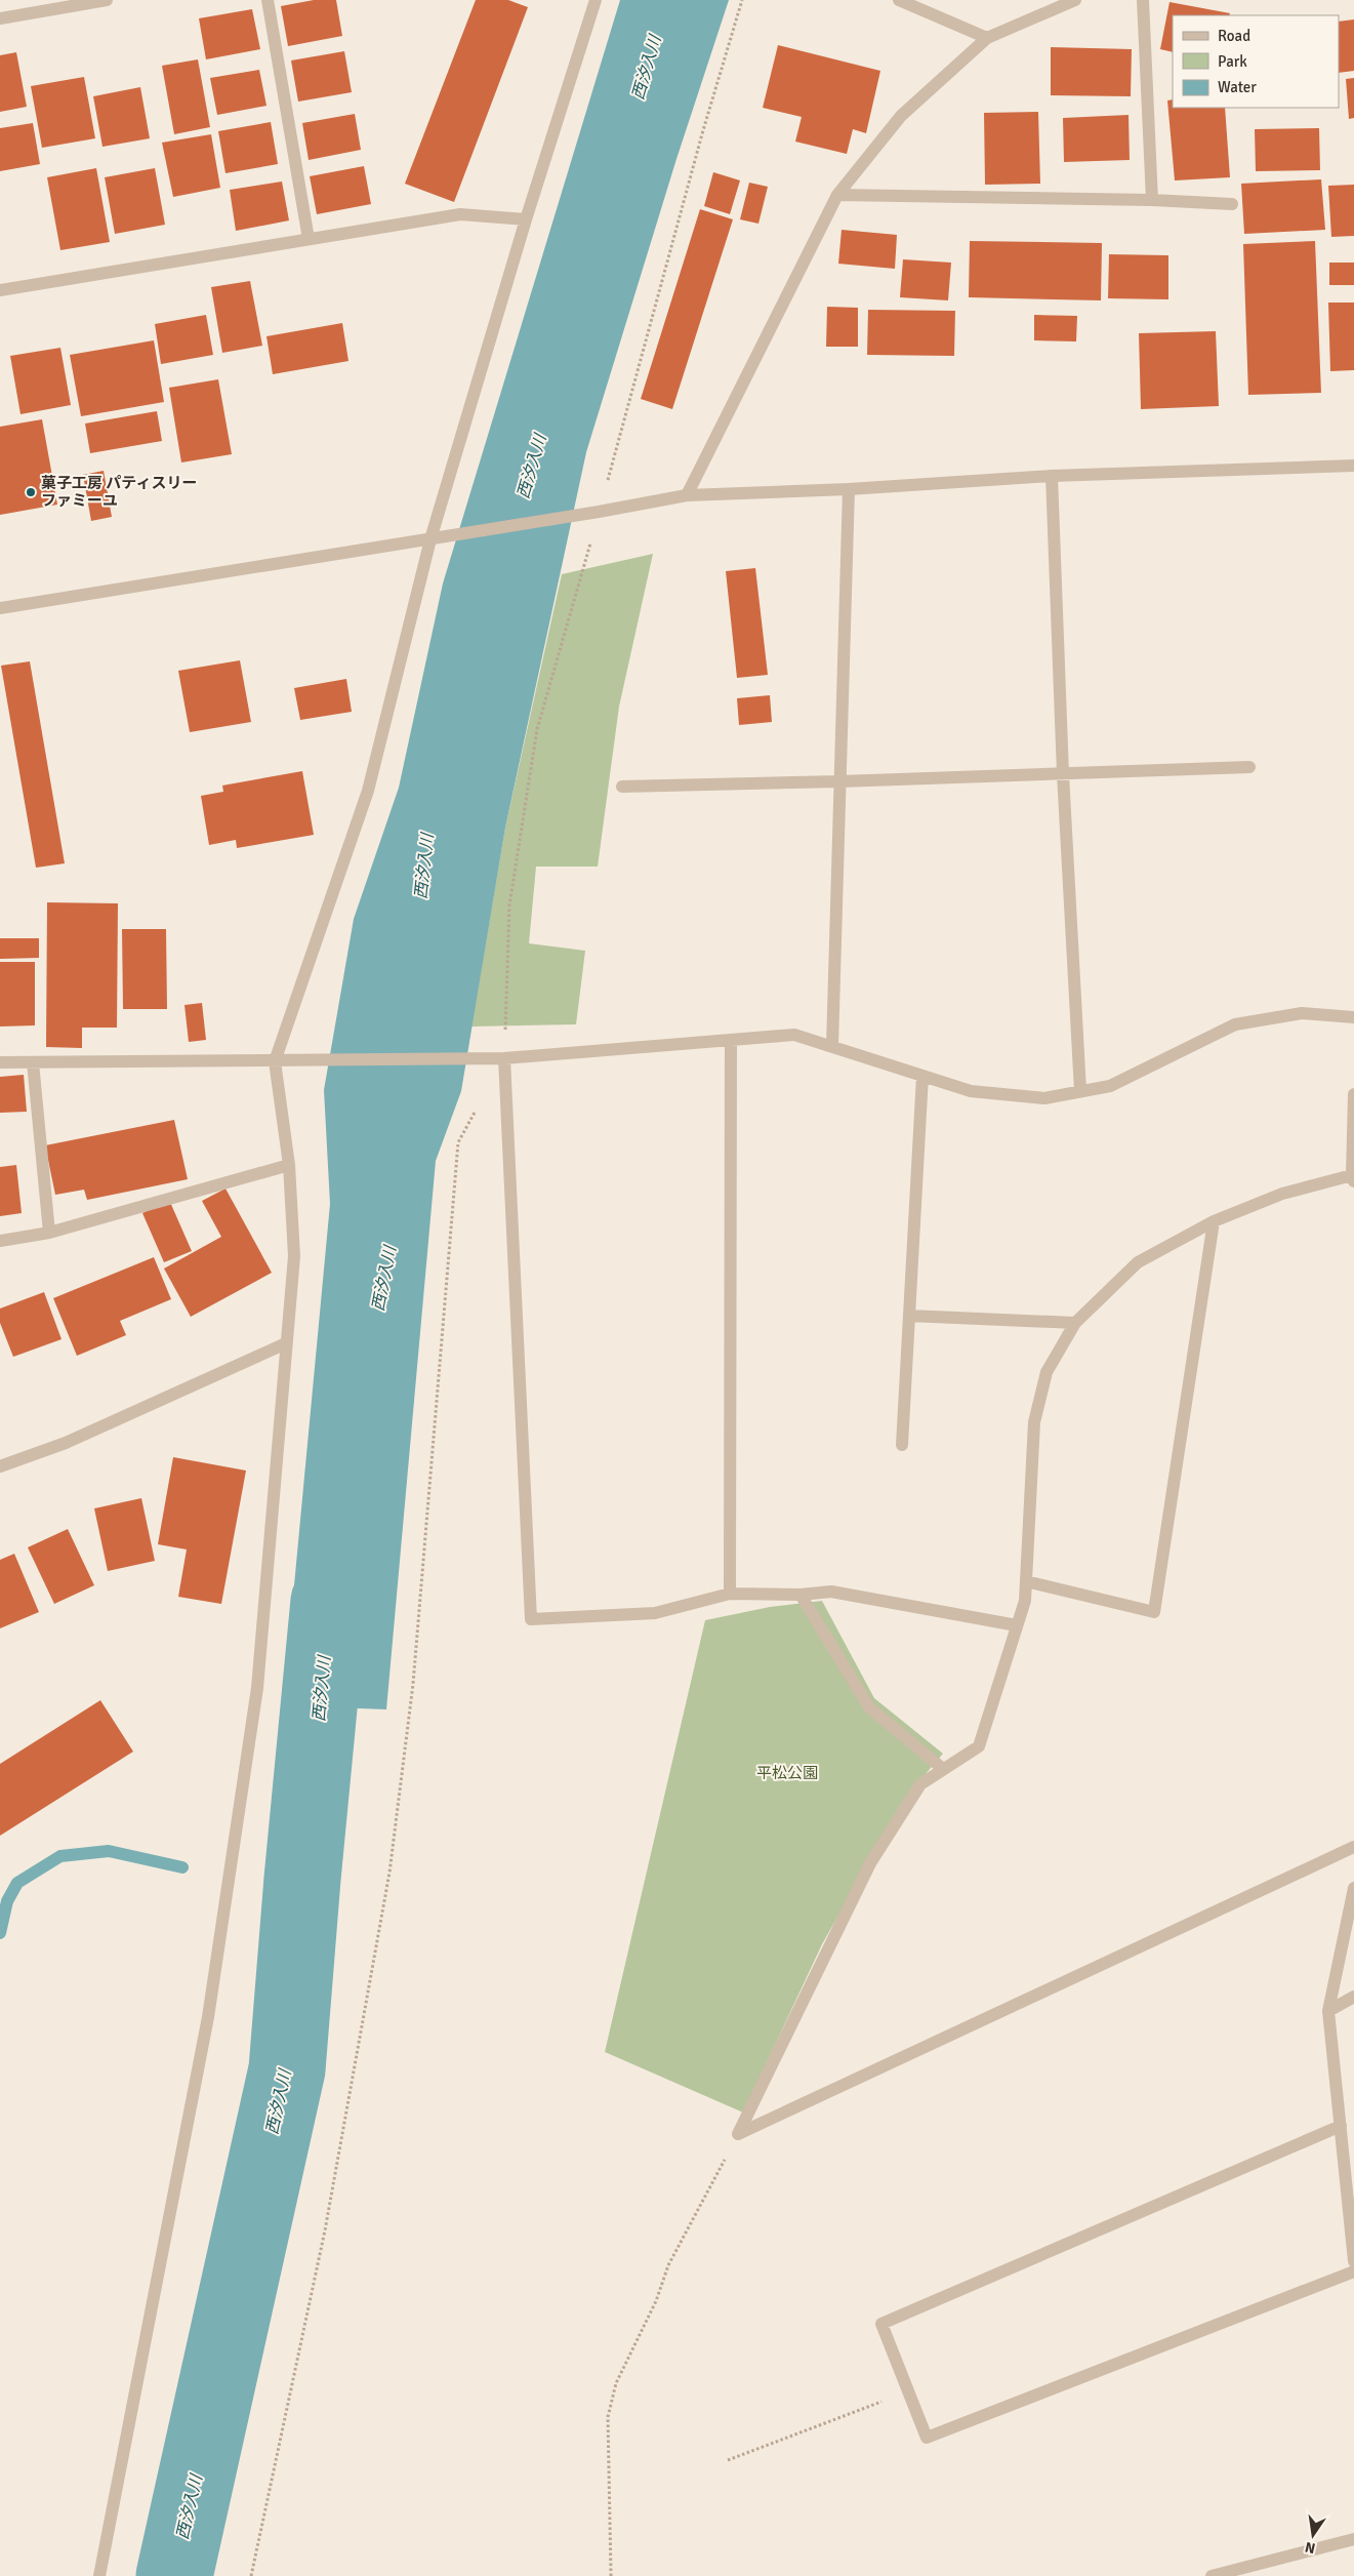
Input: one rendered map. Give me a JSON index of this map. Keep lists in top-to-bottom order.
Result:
{
  "water": ["西汐入川"],
  "parks": ["平松公園"],
  "places": ["菓子工房 パティスリー ファミーユ"],
  "legend": ["Road", "Park", "Water"],
  "north": "bottom"
}
